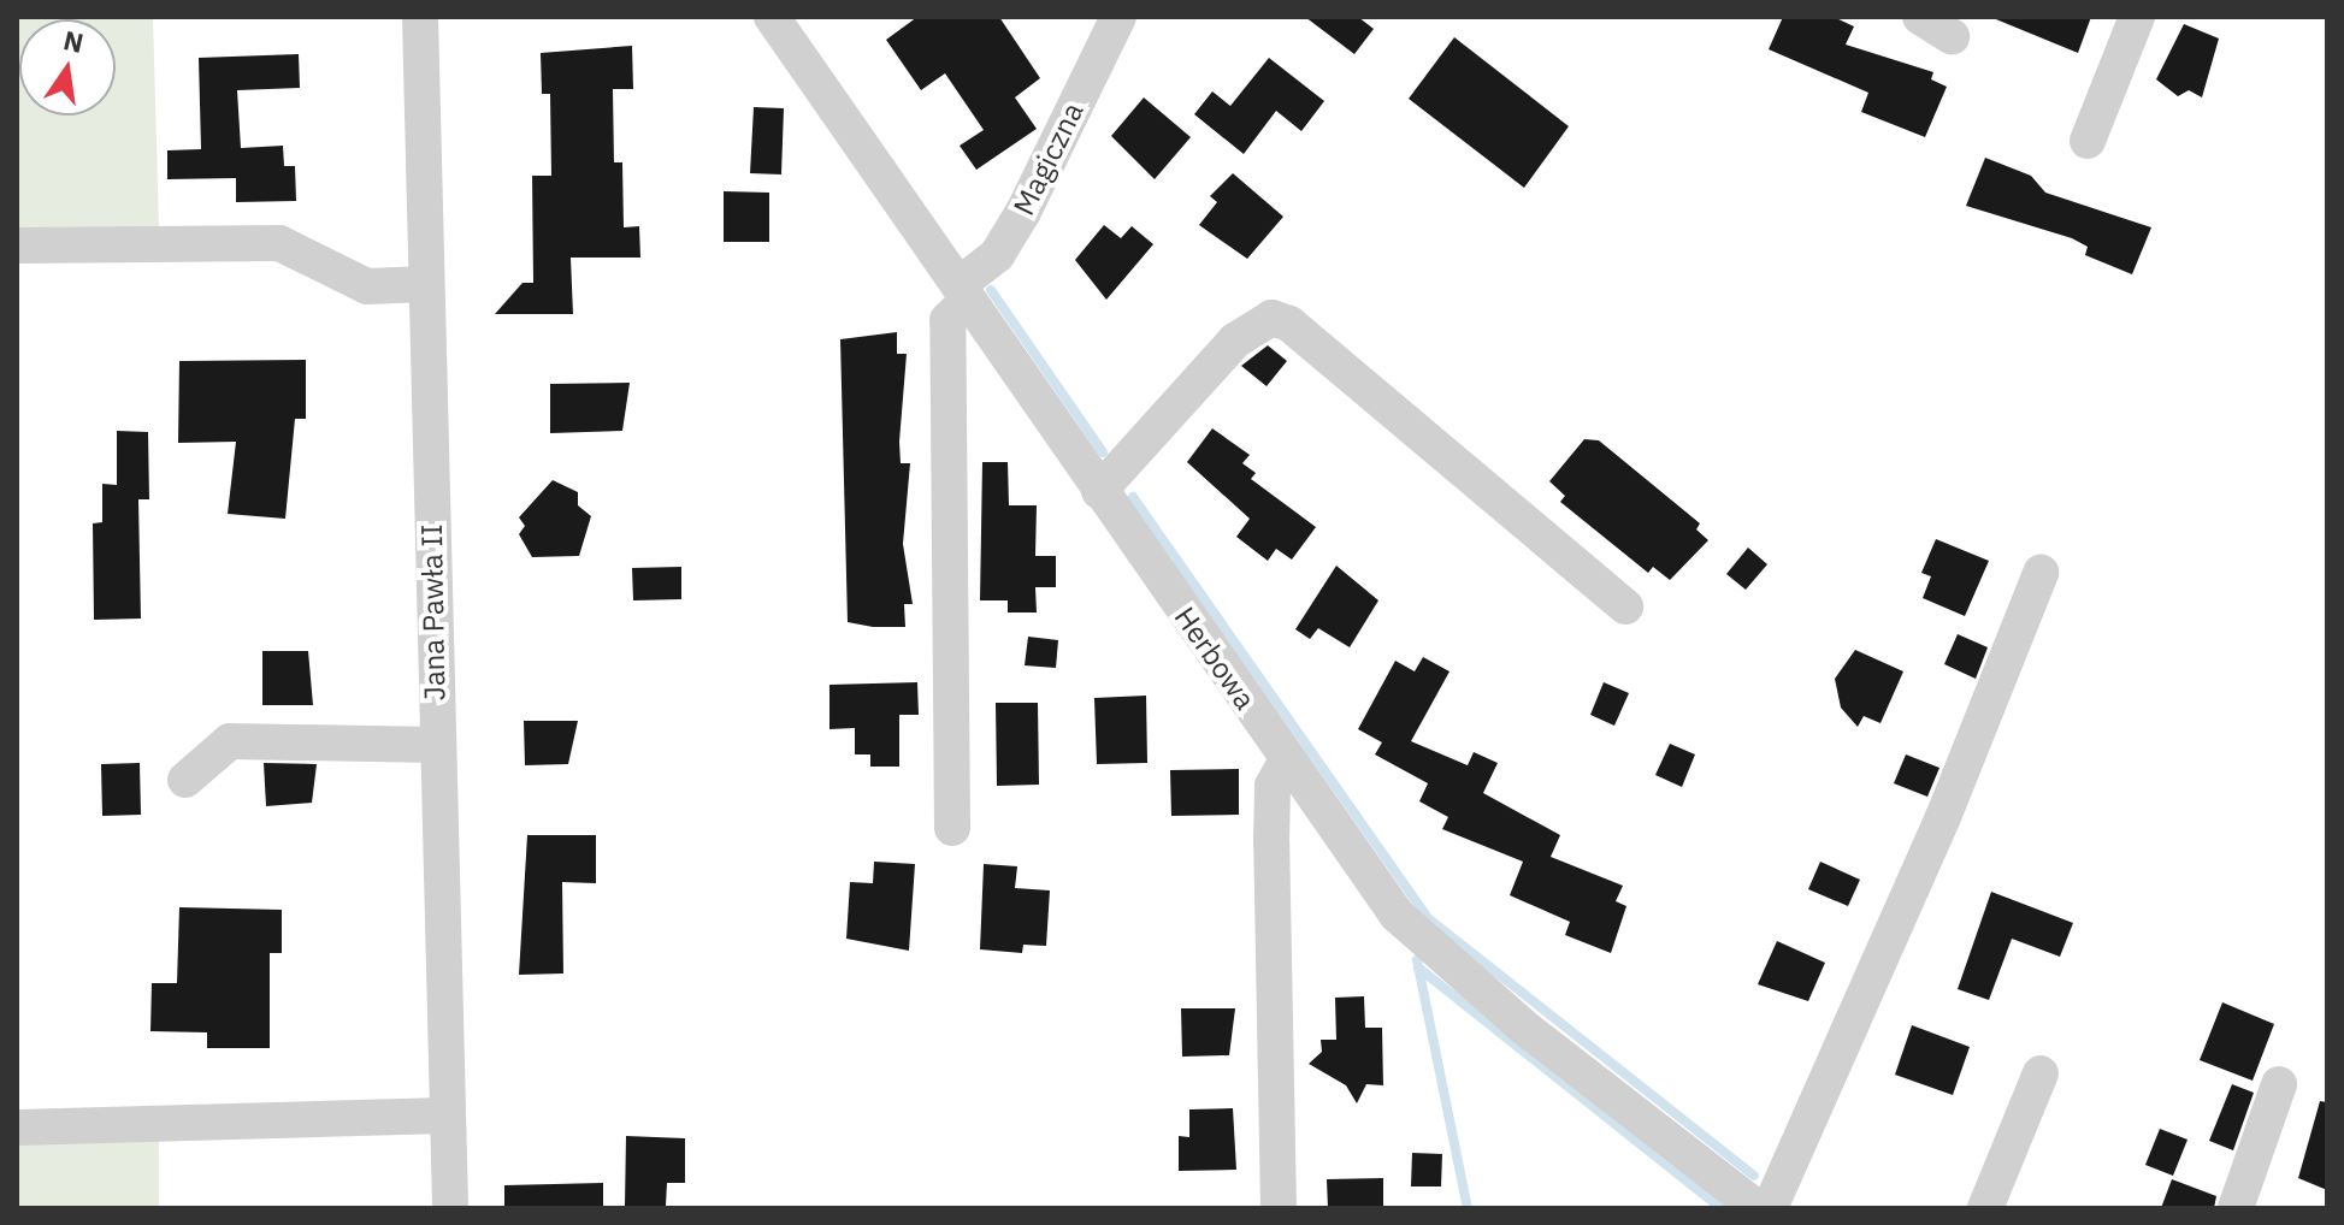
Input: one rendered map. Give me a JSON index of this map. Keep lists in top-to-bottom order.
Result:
{
  "streets": {
    "street": ["Magiczna", "Jana Pawła II", "Herbowa"]
  },
  "crossings": [
    ["Magiczna", "Herbowa"]
  ],
  "north": "top"
}
